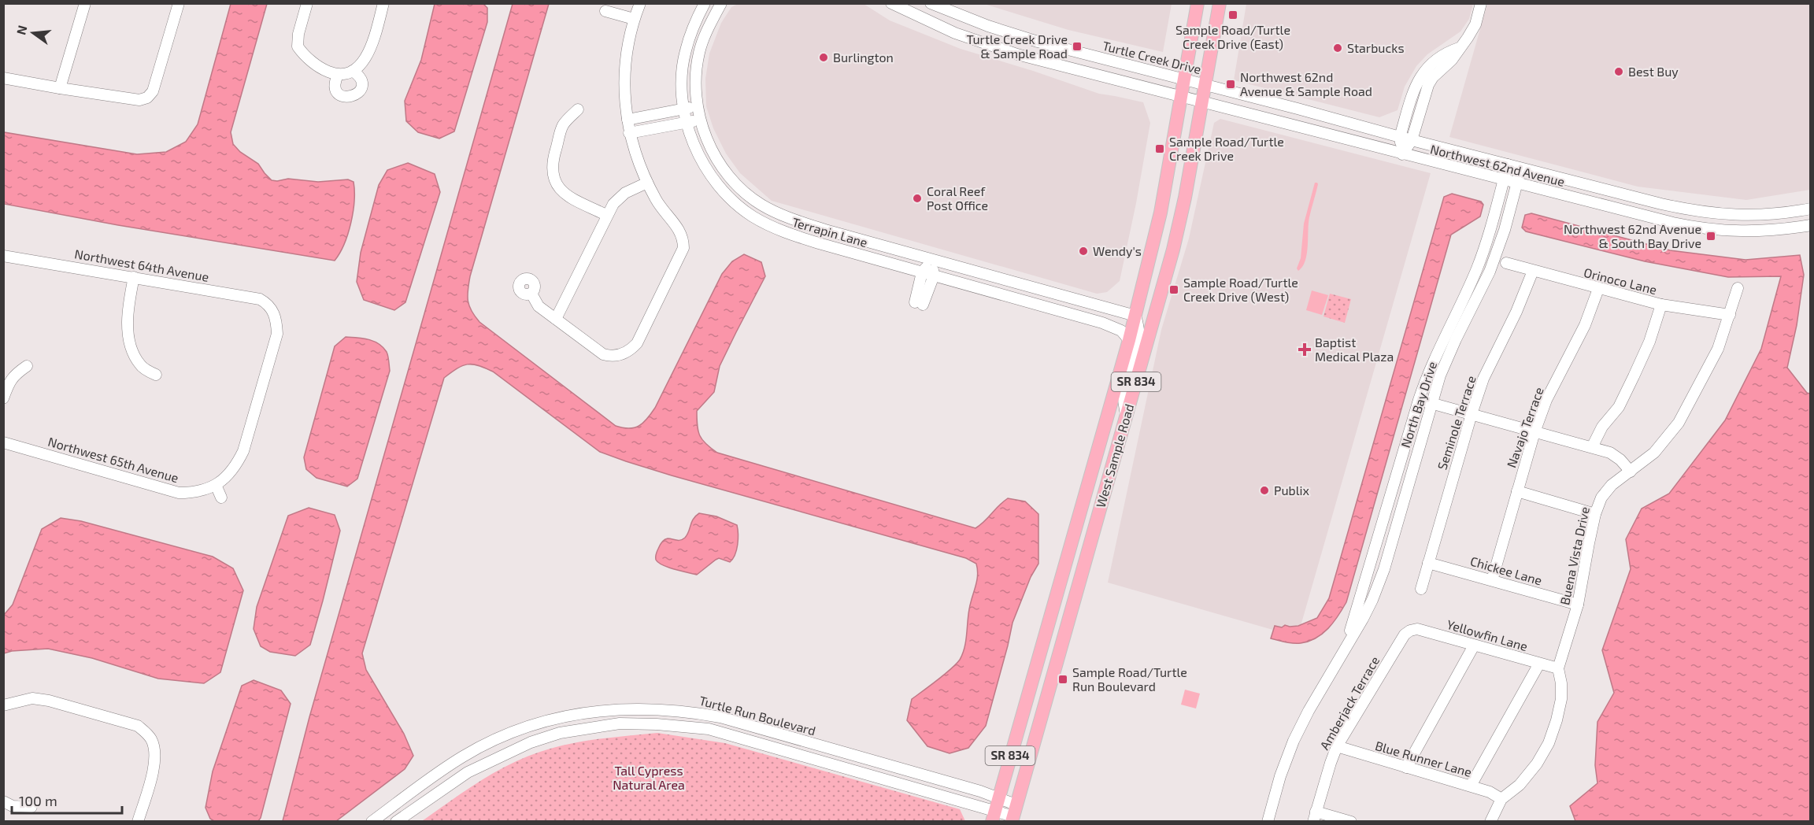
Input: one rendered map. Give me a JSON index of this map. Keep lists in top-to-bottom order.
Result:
{
  "streets": {
    "main road": ["SR 834", "West Sample Road"],
    "street": [
      "Turtle Creek Drive",
      "Northwest 62nd Avenue",
      "Terrapin Lane",
      "Northwest 64th Avenue",
      "Orinoco Lane",
      "North Bay Drive",
      "Seminole Terrace",
      "Navajo Terrace",
      "Northwest 65th Avenue",
      "Buena Vista Drive",
      "Chickee Lane",
      "Yellowfin Lane",
      "Amberjack Terrace",
      "Turtle Run Boulevard",
      "Blue Runner Lane"
    ]
  },
  "crossings": [
    ["Turtle Creek Drive", "Northwest 62nd Avenue"],
    ["Turtle Creek Drive", "West Sample Road"],
    ["Northwest 62nd Avenue", "North Bay Drive"],
    ["Northwest 62nd Avenue", "West Sample Road"],
    ["Terrapin Lane", "West Sample Road"],
    ["Northwest 64th Avenue", "Northwest 65th Avenue"],
    ["Orinoco Lane", "Seminole Terrace"],
    ["Orinoco Lane", "Navajo Terrace"],
    ["Orinoco Lane", "Buena Vista Drive"],
    ["Seminole Terrace", "Chickee Lane"],
    ["Navajo Terrace", "Chickee Lane"],
    ["West Sample Road", "Turtle Run Boulevard"],
    ["Buena Vista Drive", "Chickee Lane"],
    ["Buena Vista Drive", "Yellowfin Lane"],
    ["Buena Vista Drive", "Blue Runner Lane"],
    ["Yellowfin Lane", "Amberjack Terrace"],
    ["Amberjack Terrace", "Blue Runner Lane"]
  ],
  "parks": ["Tall Cypress Natural Area"],
  "places": {
    "transit": [
      "Sample Road/Turtle Creek Drive (East)",
      "Turtle Creek Drive & Sample Road",
      "Northwest 62nd Avenue & Sample Road",
      "Sample Road/Turtle Creek Drive",
      "Northwest 62nd Avenue & South Bay Drive",
      "Sample Road/Turtle Creek Drive (West)",
      "Sample Road/Turtle Run Boulevard"
    ],
    "other": [
      "Starbucks",
      "Burlington",
      "Best Buy",
      "Coral Reef Post Office",
      "Wendy's",
      "Publix"
    ],
    "health": ["Baptist Medical Plaza"]
  },
  "scale_bar": "100 m",
  "north": "left"
}
